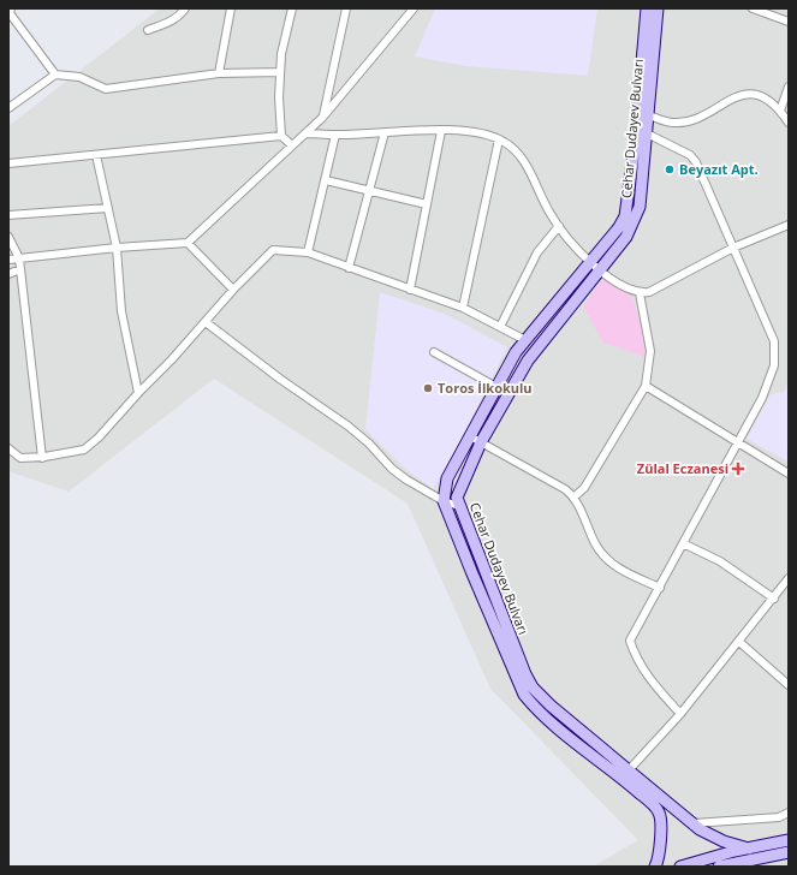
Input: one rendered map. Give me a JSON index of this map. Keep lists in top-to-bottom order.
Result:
{
  "streets": {
    "street": ["Cehar Dudayev Bulvarı"]
  },
  "places": {
    "other": ["Beyazıt Apt.", "Toros İlkokulu"],
    "health": ["Zülal Eczanesi"]
  }
}
